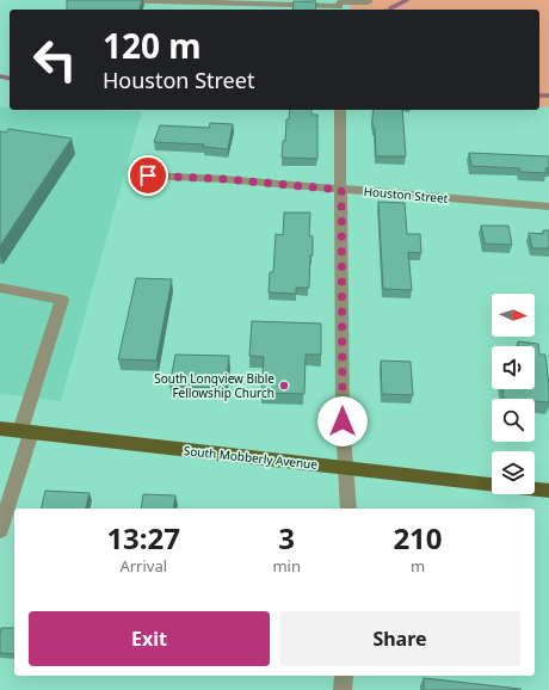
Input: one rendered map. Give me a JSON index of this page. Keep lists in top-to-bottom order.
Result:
{
  "streets": {
    "main road": ["South Mobberly Avenue"],
    "street": ["Houston Street"]
  },
  "places": ["South Longview Bible Fellowship Church"],
  "north": "right",
  "page": {
    "turn": ["120 m", "Houston Street"],
    "eta": [
      "13:27",
      "Arrival",
      "3",
      "min",
      "210",
      "m"
    ],
    "buttons": ["Exit", "Share"]
  }
}
